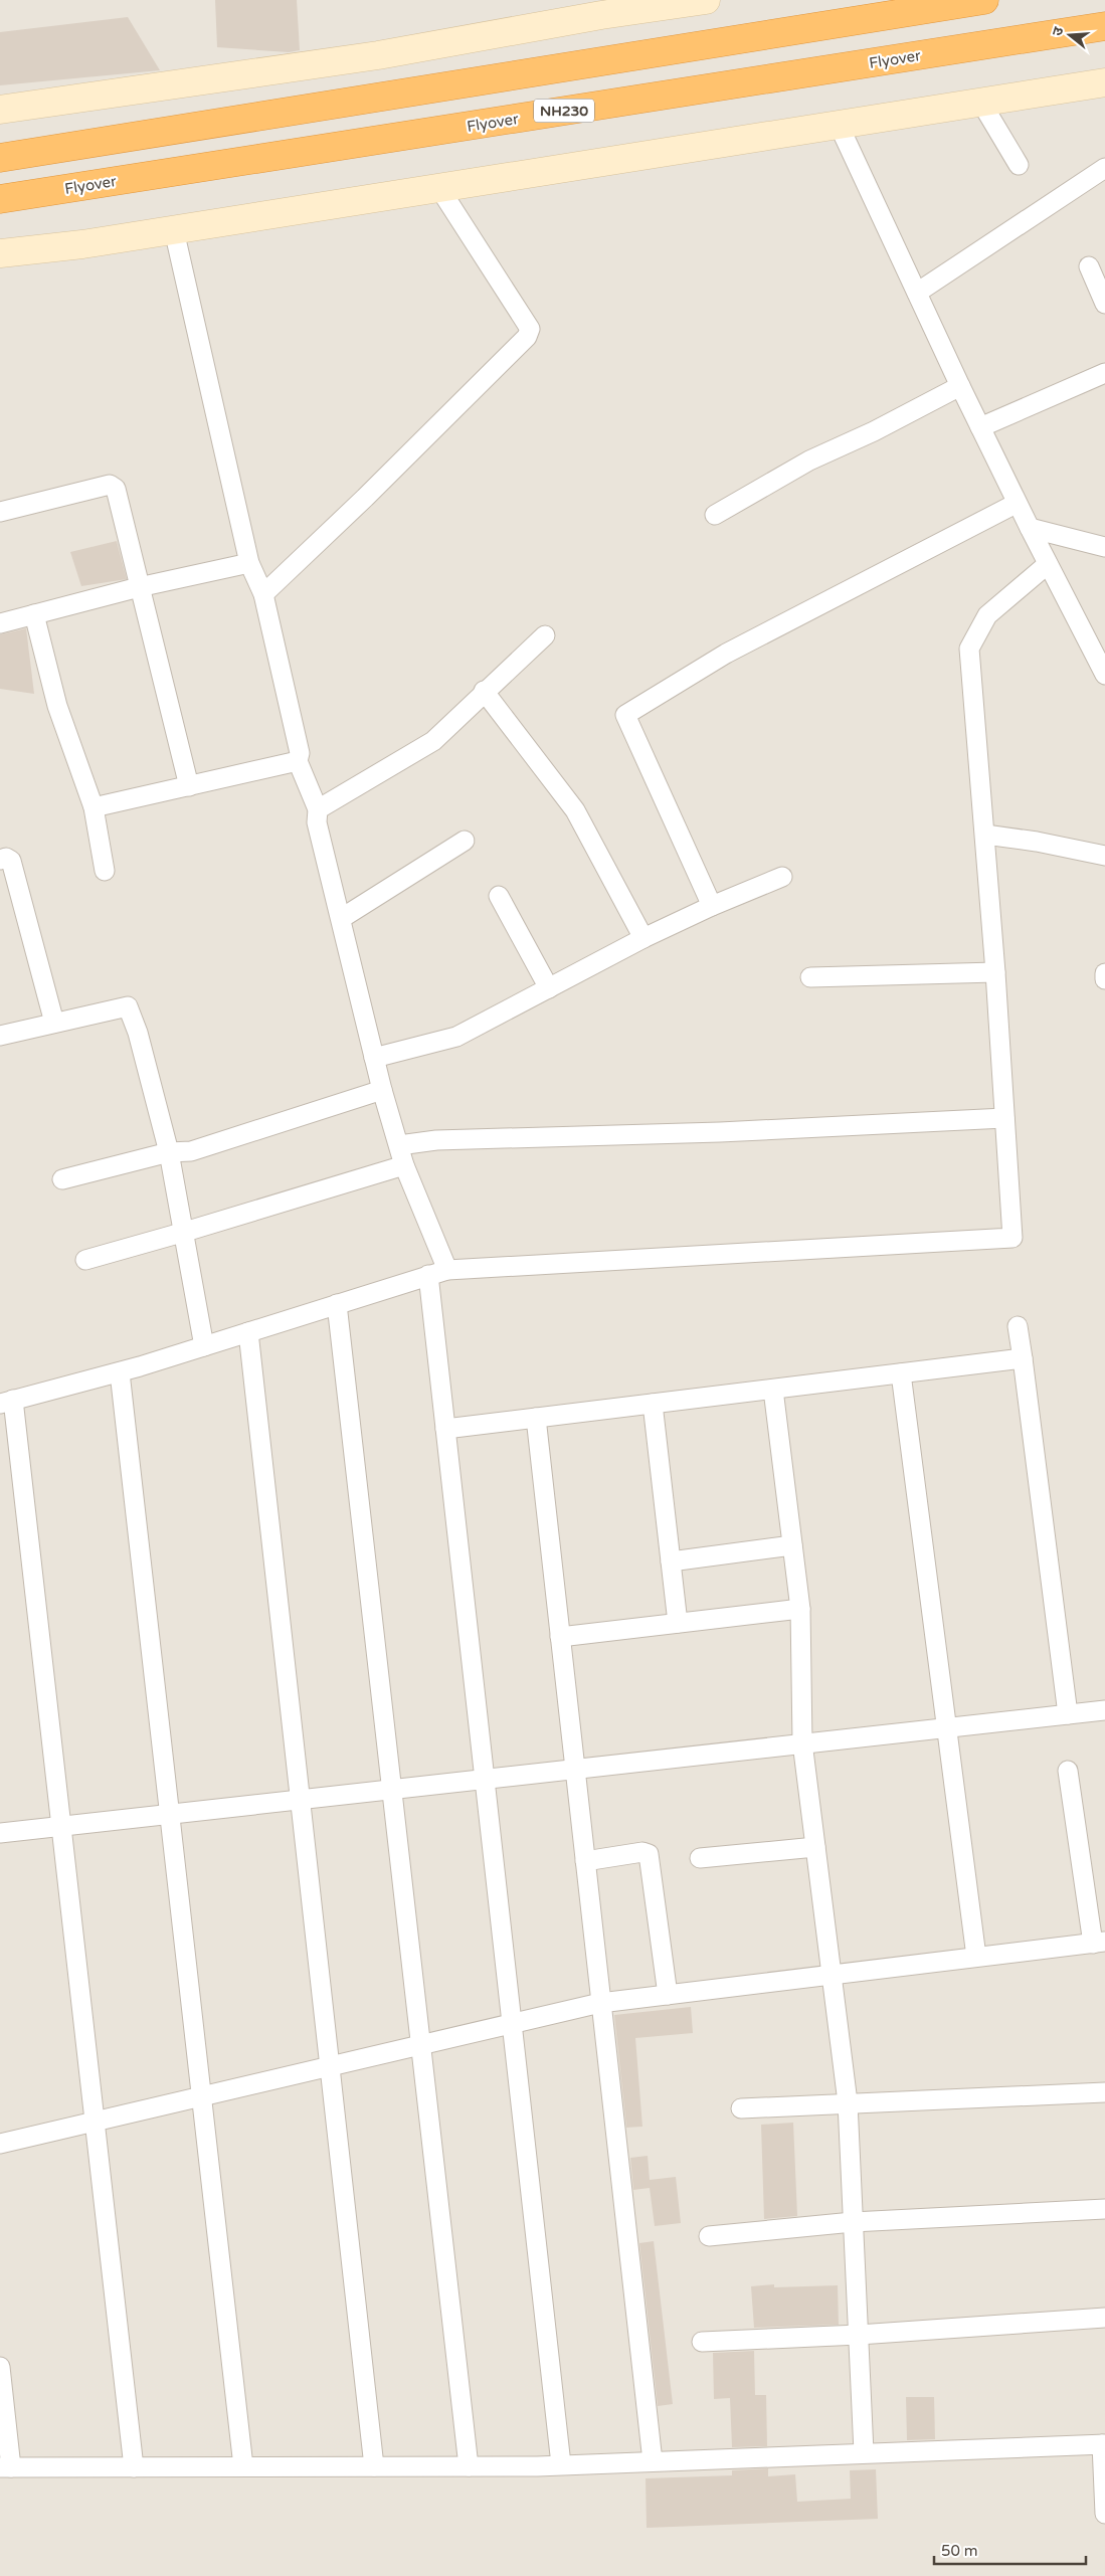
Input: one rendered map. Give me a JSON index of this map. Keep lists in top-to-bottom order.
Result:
{
  "streets": {
    "highway": ["Flyover", "NH230"]
  },
  "scale_bar": "50 m",
  "north": "left"
}
